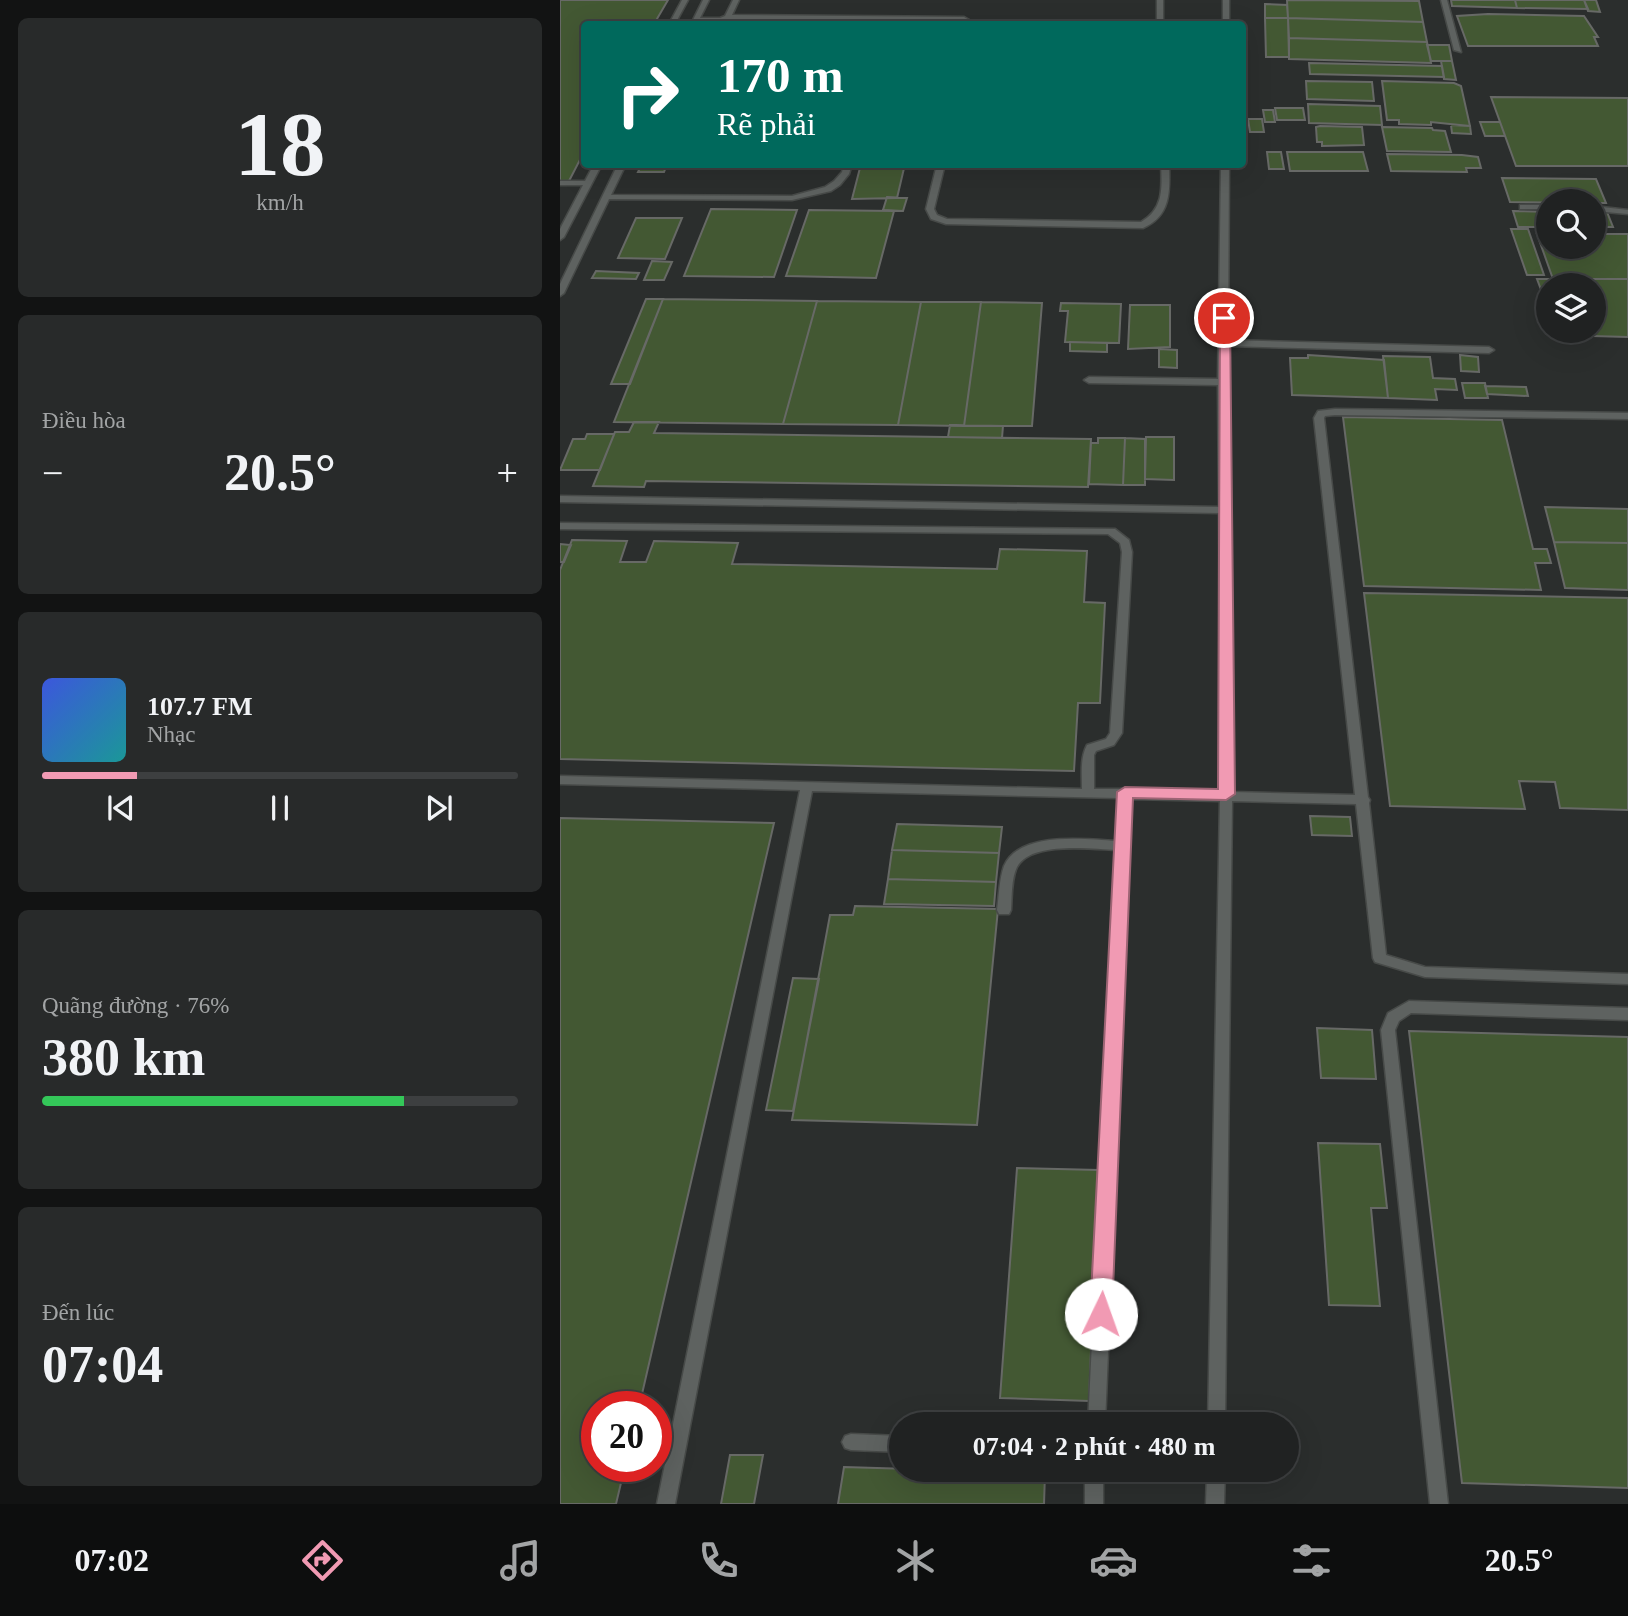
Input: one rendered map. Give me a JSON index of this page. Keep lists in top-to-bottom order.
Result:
{
  "page": {
    "tile": [
      ["18", "km/h"],
      "Điều hòa",
      ["Quãng đường · 76%", "380 km"],
      ["Đến lúc", "07:04"]
    ],
    "turn": ["170 m", "Rẽ phải"],
    "heat": ["−", "20.5°", "+"],
    "song": ["107.7 FM", "Nhạc"],
    "limit": "20",
    "trip": "07:04 · 2 phút · 480 m",
    "tabs": ["07:02", "20.5°"]
  }
}
